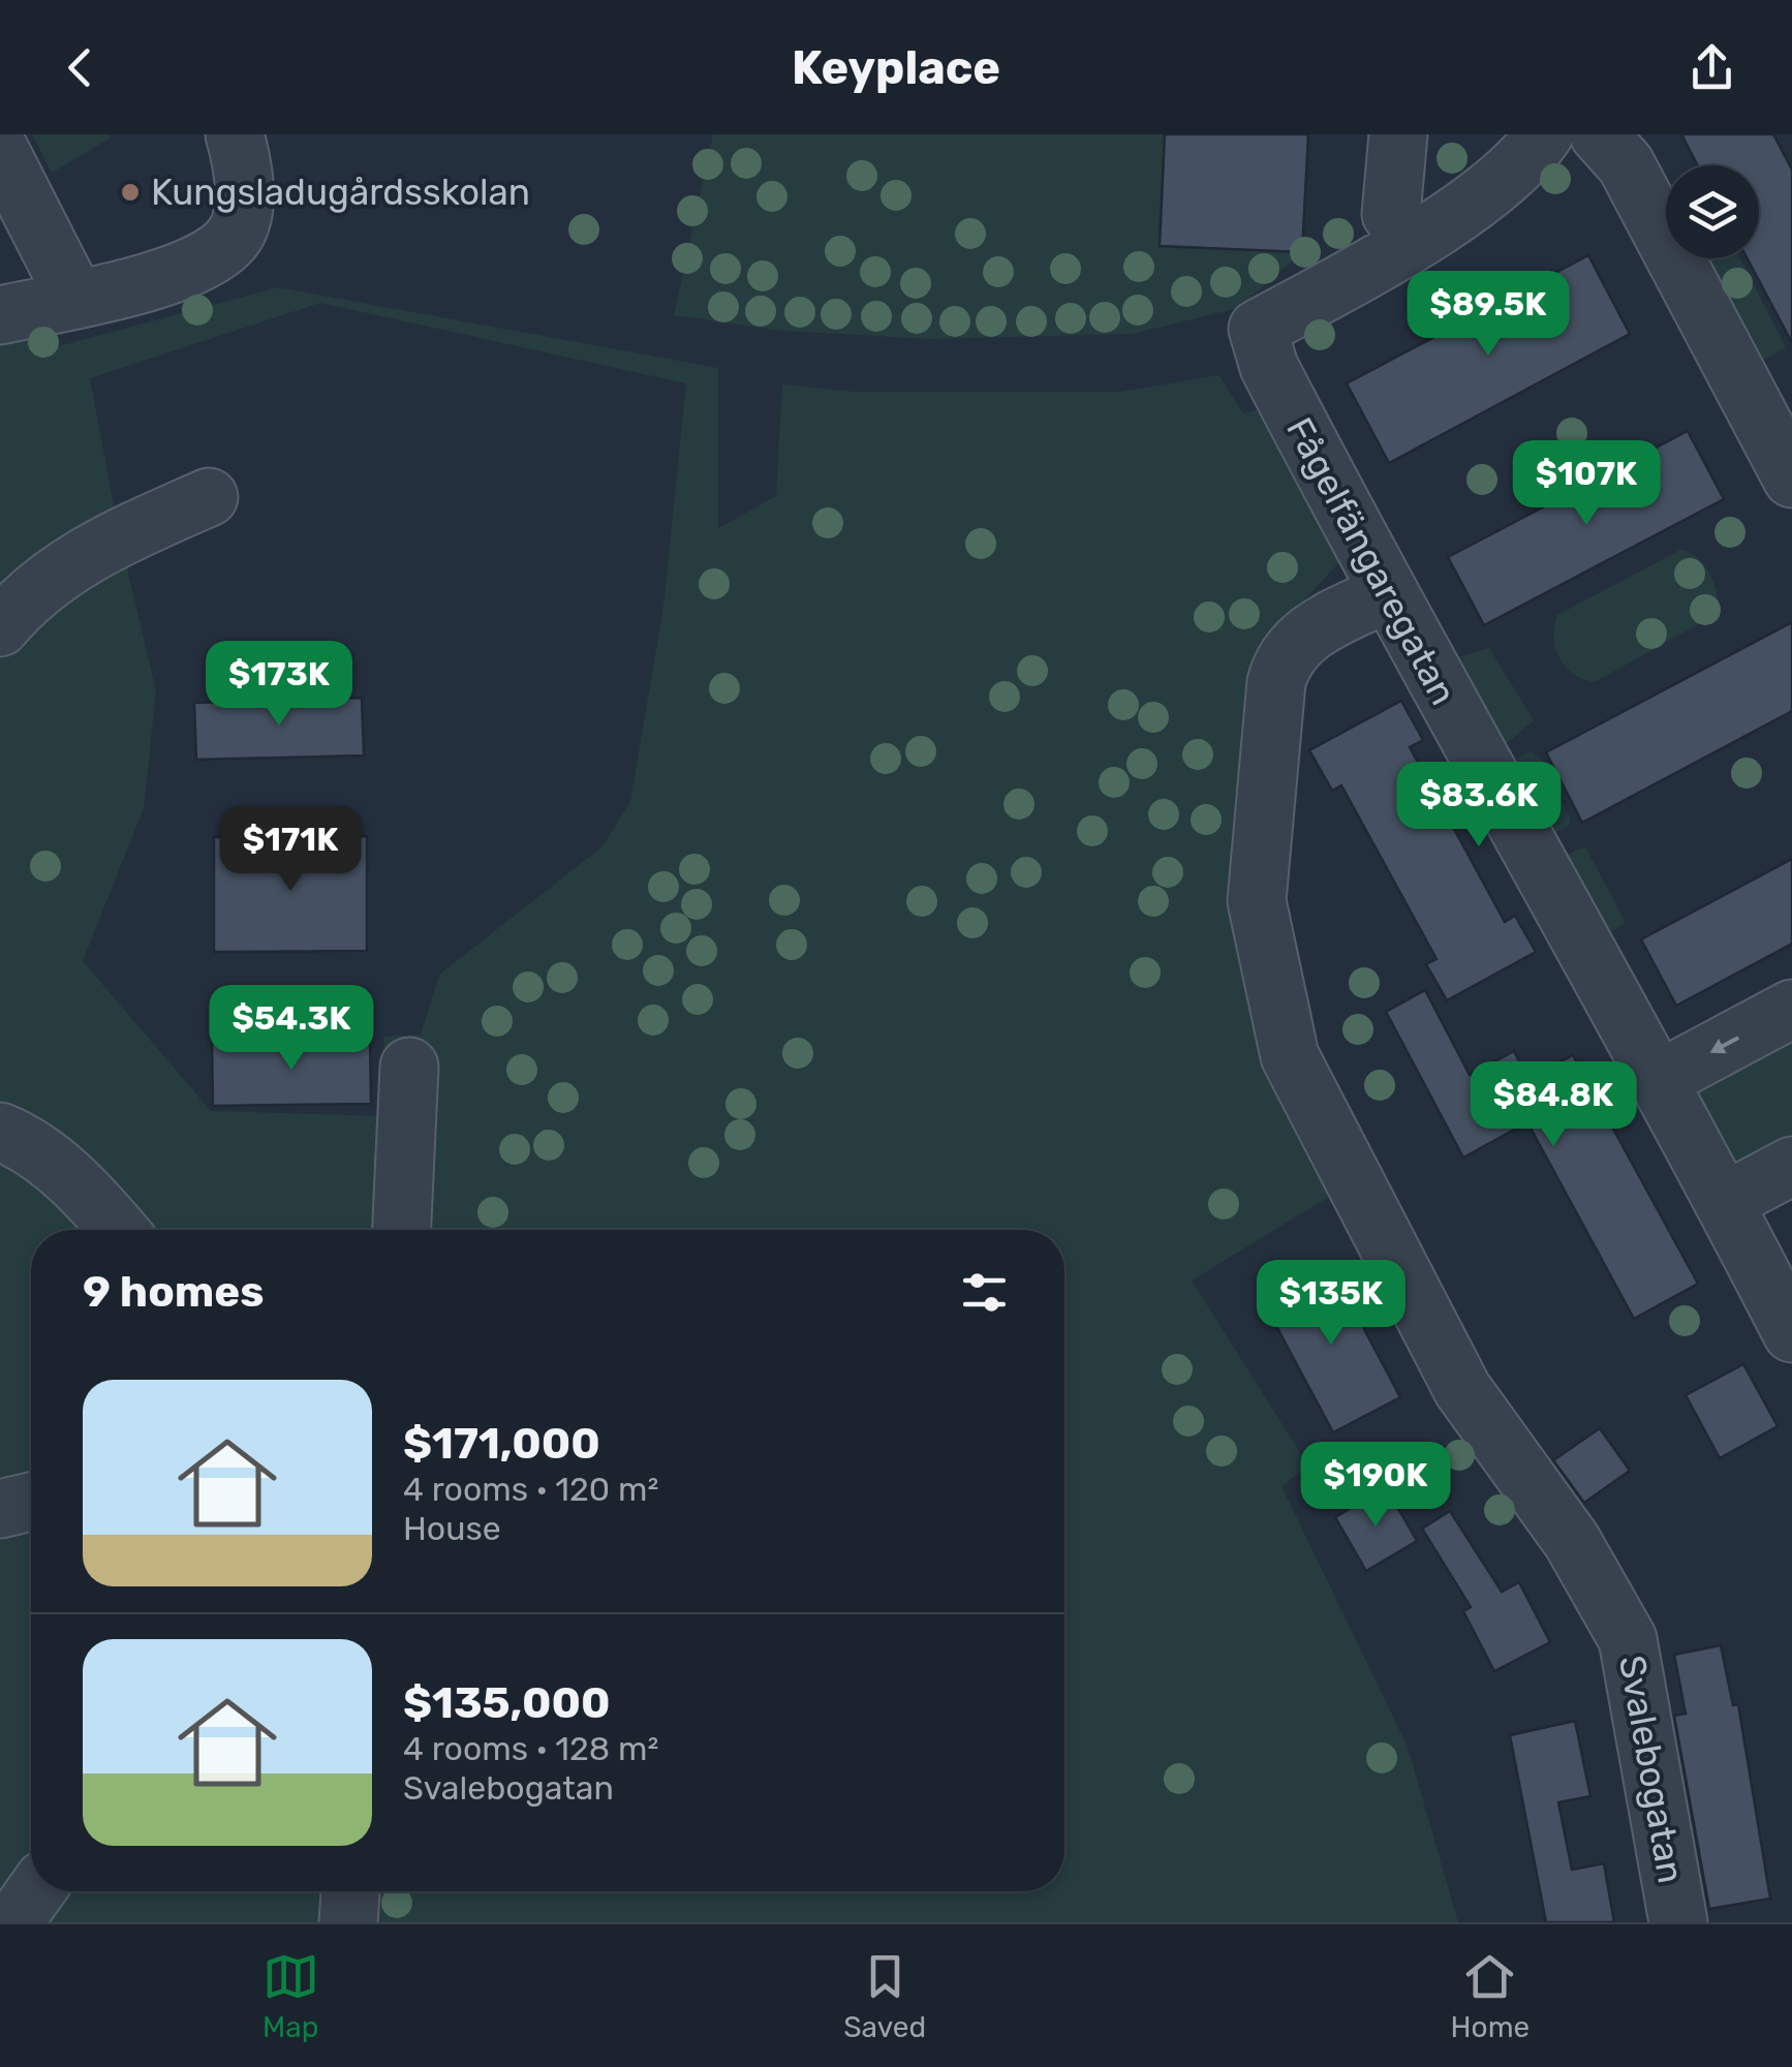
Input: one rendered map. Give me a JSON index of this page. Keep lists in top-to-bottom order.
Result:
{
  "streets": {
    "street": ["Fågelfängaregatan", "Svalebogatan"]
  },
  "crossings": [
    ["Fågelfängaregatan", "Svalebogatan"]
  ],
  "places": ["Kungsladugårdsskolan"],
  "page": {
    "header": "Keyplace",
    "price": [
      "$89.5K",
      "$107K",
      "$173K",
      "$83.6K",
      "$171K",
      "$54.3K",
      "$84.8K",
      "$135K",
      "$190K"
    ],
    "heading": "9 homes",
    "list": [
      {
        "name": "$171,000",
        "note": "4 rooms · 120 m² · House"
      },
      {
        "name": "$135,000",
        "note": "4 rooms · 128 m² · Svalebogatan"
      }
    ],
    "tabs": ["Map", "Saved", "Home"]
  }
}
